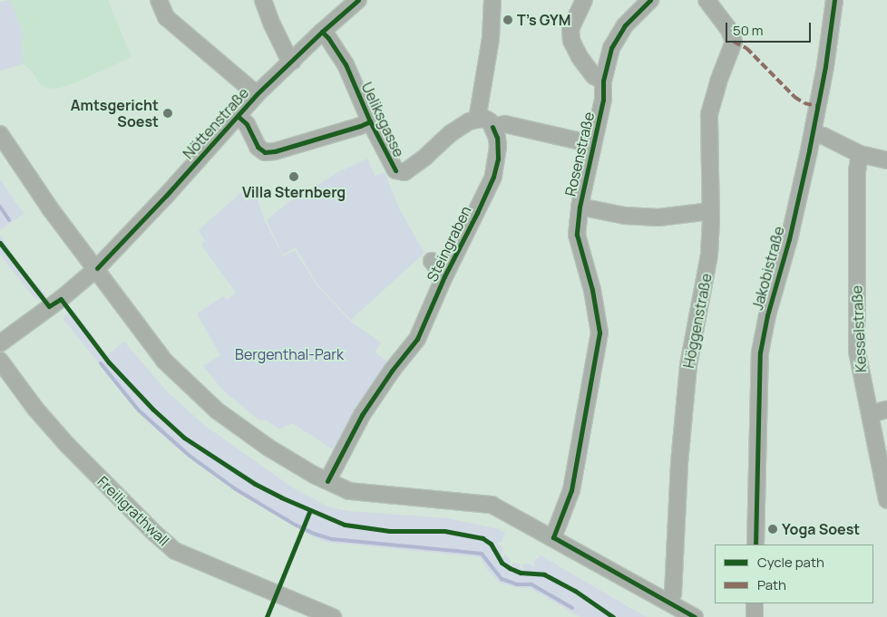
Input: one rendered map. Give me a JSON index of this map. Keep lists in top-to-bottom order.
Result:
{
  "streets": {
    "street": [
      "Ueliksgasse",
      "Nöttenstraße",
      "Rosenstraße",
      "Steingraben",
      "Jakobistraße",
      "Höggenstraße",
      "Kesselstraße",
      "Freiligrathwall"
    ]
  },
  "crossings": [
    ["Ueliksgasse", "Nöttenstraße"]
  ],
  "parks": ["Bergenthal-Park"],
  "places": [
    "T's GYM",
    "Amtsgericht Soest",
    "Villa Sternberg",
    "Yoga Soest"
  ],
  "legend": ["Cycle path", "Path"],
  "scale_bar": "50 m"
}
